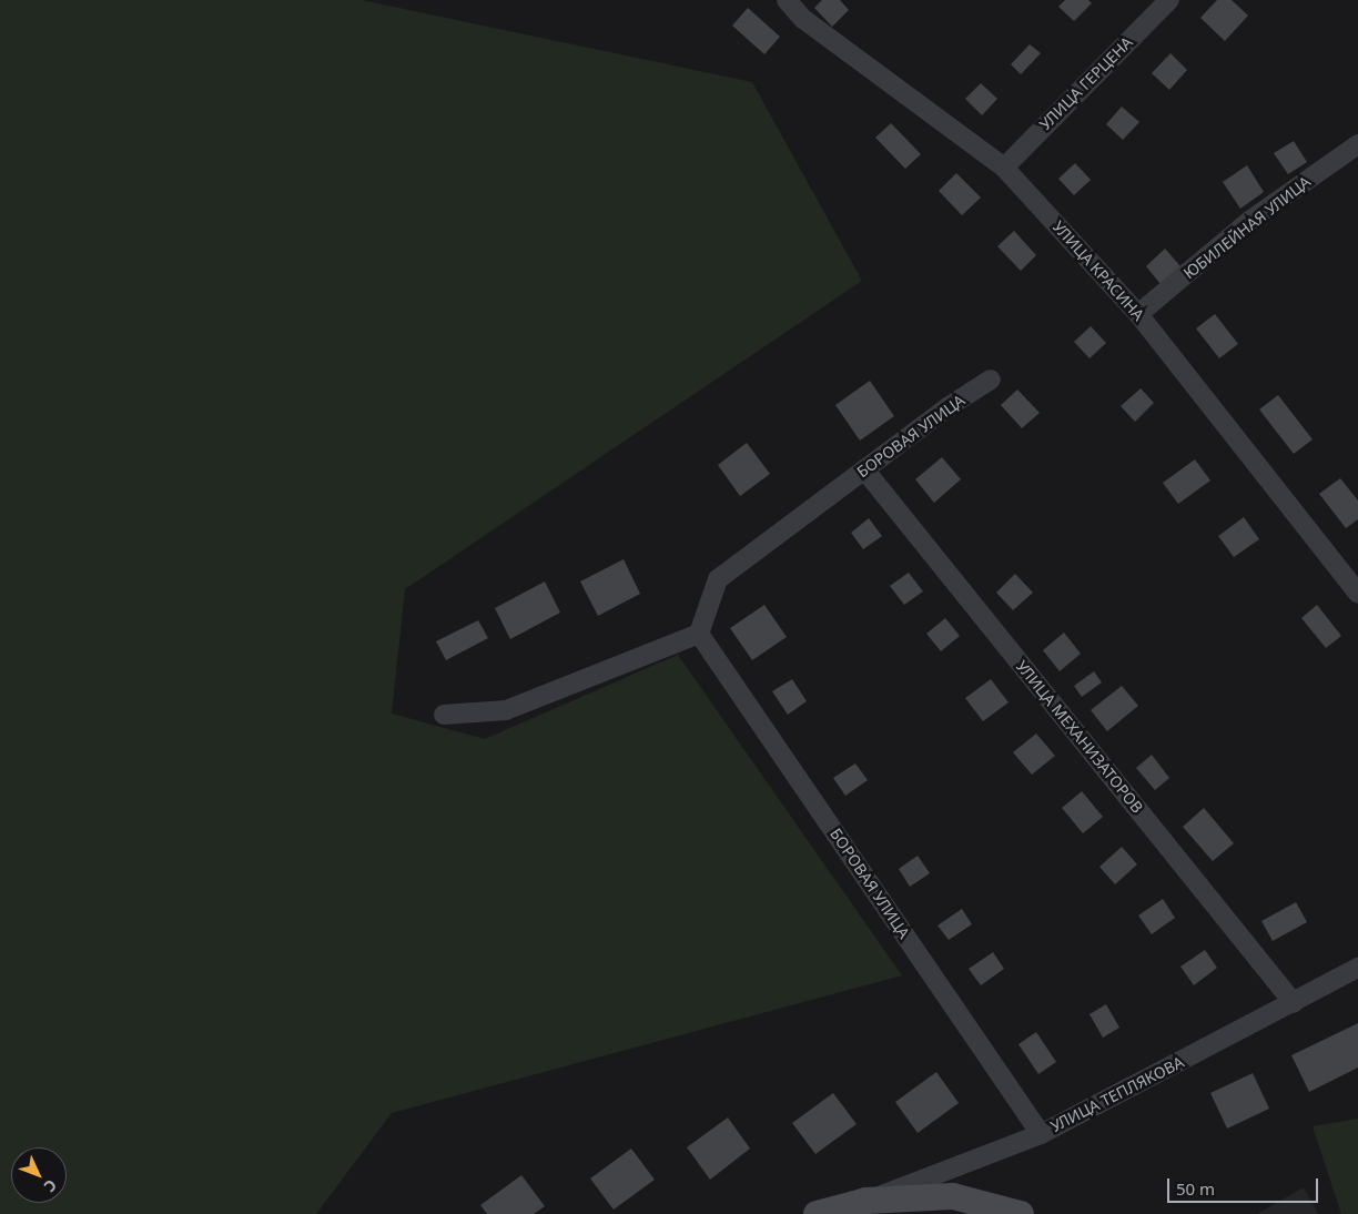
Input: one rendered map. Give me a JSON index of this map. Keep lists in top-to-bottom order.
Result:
{
  "streets": {
    "street": [
      "УЛИЦА ГЕРЦЕНА",
      "ЮБИЛЕЙНАЯ УЛИЦА",
      "УЛИЦА КРАСИНА",
      "БОРОВАЯ УЛИЦА",
      "УЛИЦА МЕХАНИЗАТОРОВ",
      "УЛИЦА ТЕПЛЯКОВА"
    ]
  },
  "crossings": [
    ["УЛИЦА ГЕРЦЕНА", "УЛИЦА КРАСИНА"],
    ["ЮБИЛЕЙНАЯ УЛИЦА", "УЛИЦА КРАСИНА"],
    ["БОРОВАЯ УЛИЦА", "УЛИЦА МЕХАНИЗАТОРОВ"],
    ["БОРОВАЯ УЛИЦА", "УЛИЦА ТЕПЛЯКОВА"],
    ["УЛИЦА МЕХАНИЗАТОРОВ", "УЛИЦА ТЕПЛЯКОВА"]
  ],
  "scale_bar": "50 m",
  "north": "bottom right"
}
